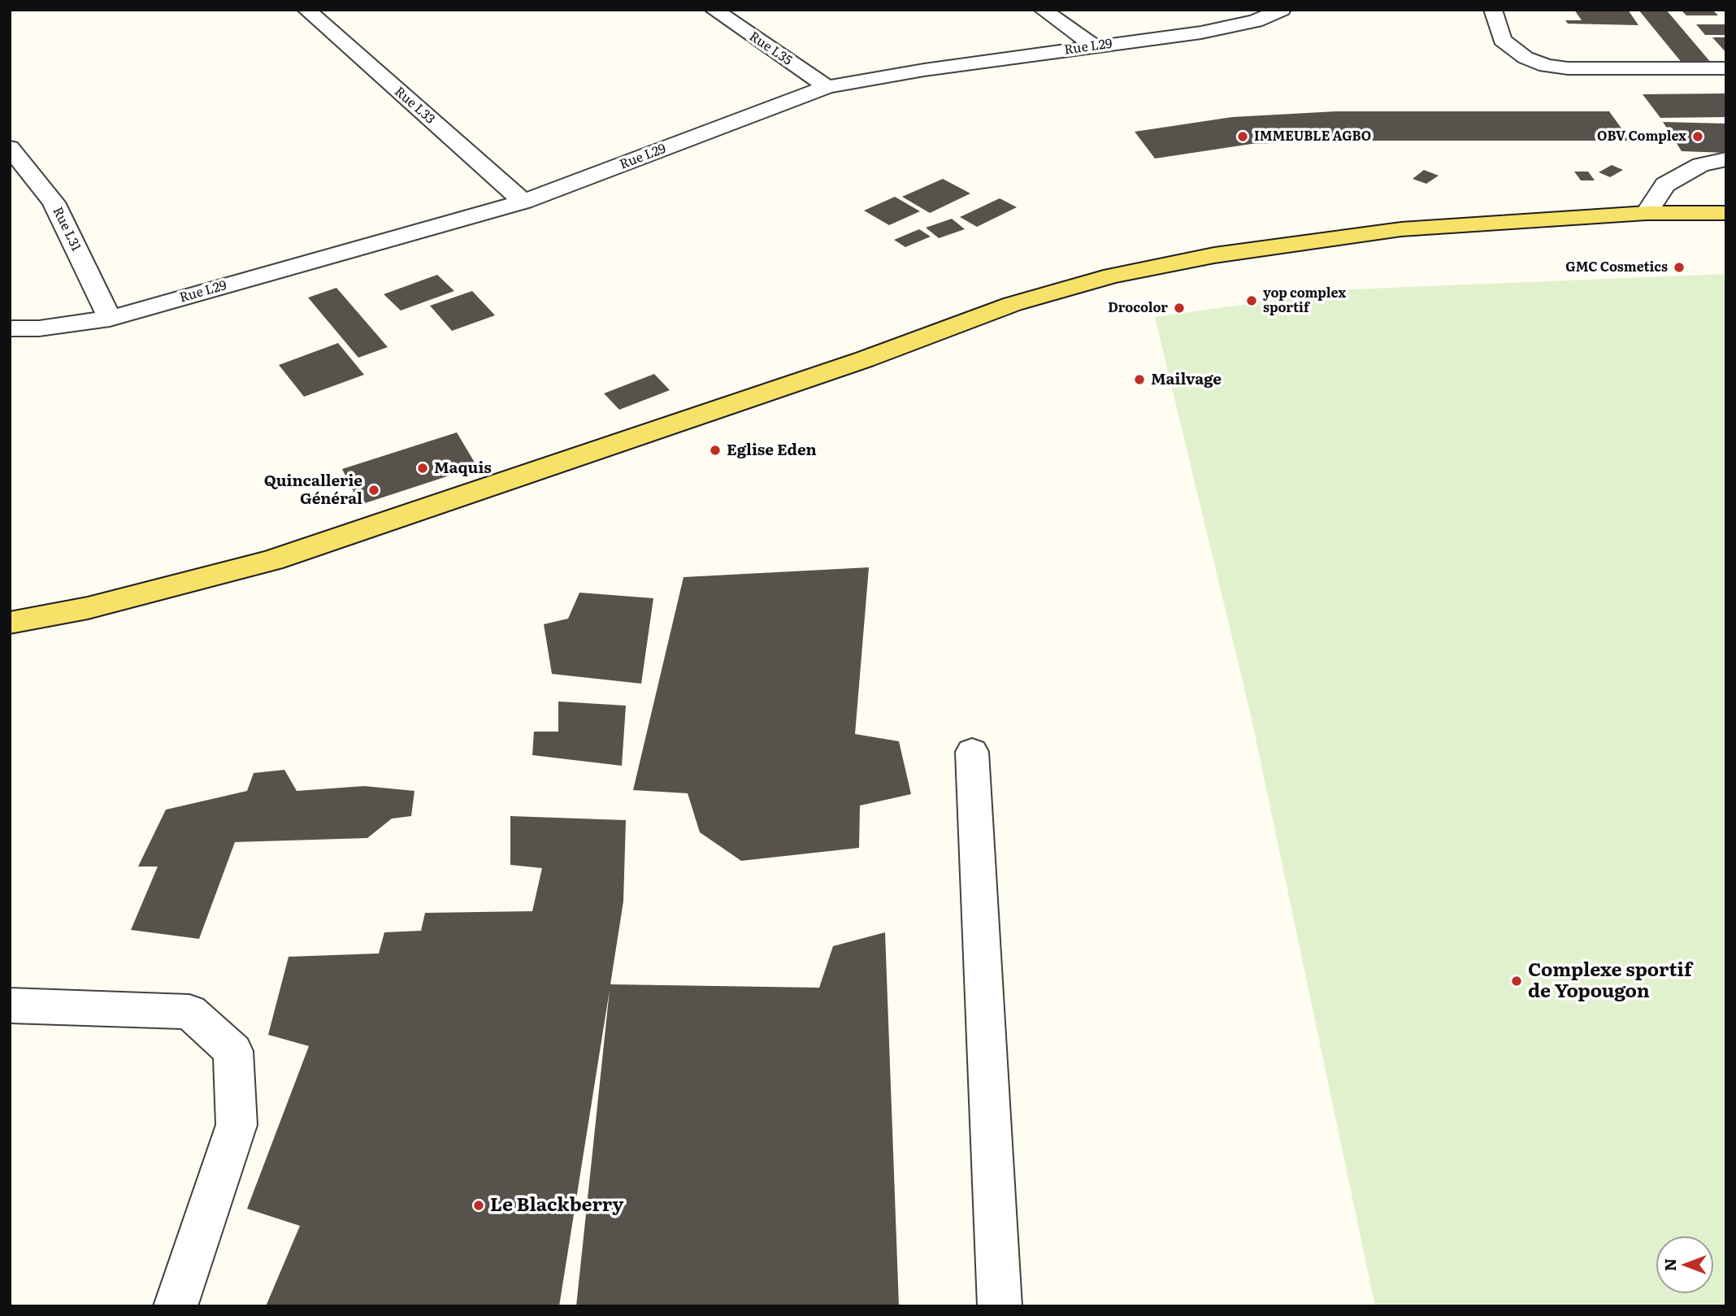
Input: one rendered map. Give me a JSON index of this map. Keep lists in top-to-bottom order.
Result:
{
  "streets": {
    "street": [
      "Rue L29",
      "Rue L35",
      "Rue L33",
      "Rue L31"
    ]
  },
  "crossings": [
    ["Rue L29", "Rue L35"],
    ["Rue L29", "Rue L33"],
    ["Rue L29", "Rue L31"]
  ],
  "places": [
    "IMMEUBLE AGBO",
    "OBV Complex",
    "GMC Cosmetics",
    "yop complex sportif",
    "Drocolor",
    "Mailvage",
    "Eglise Eden",
    "Maquis",
    "Quincallerie Général",
    "Complexe sportif de Yopougon",
    "Le Blackberry"
  ],
  "north": "left"
}
